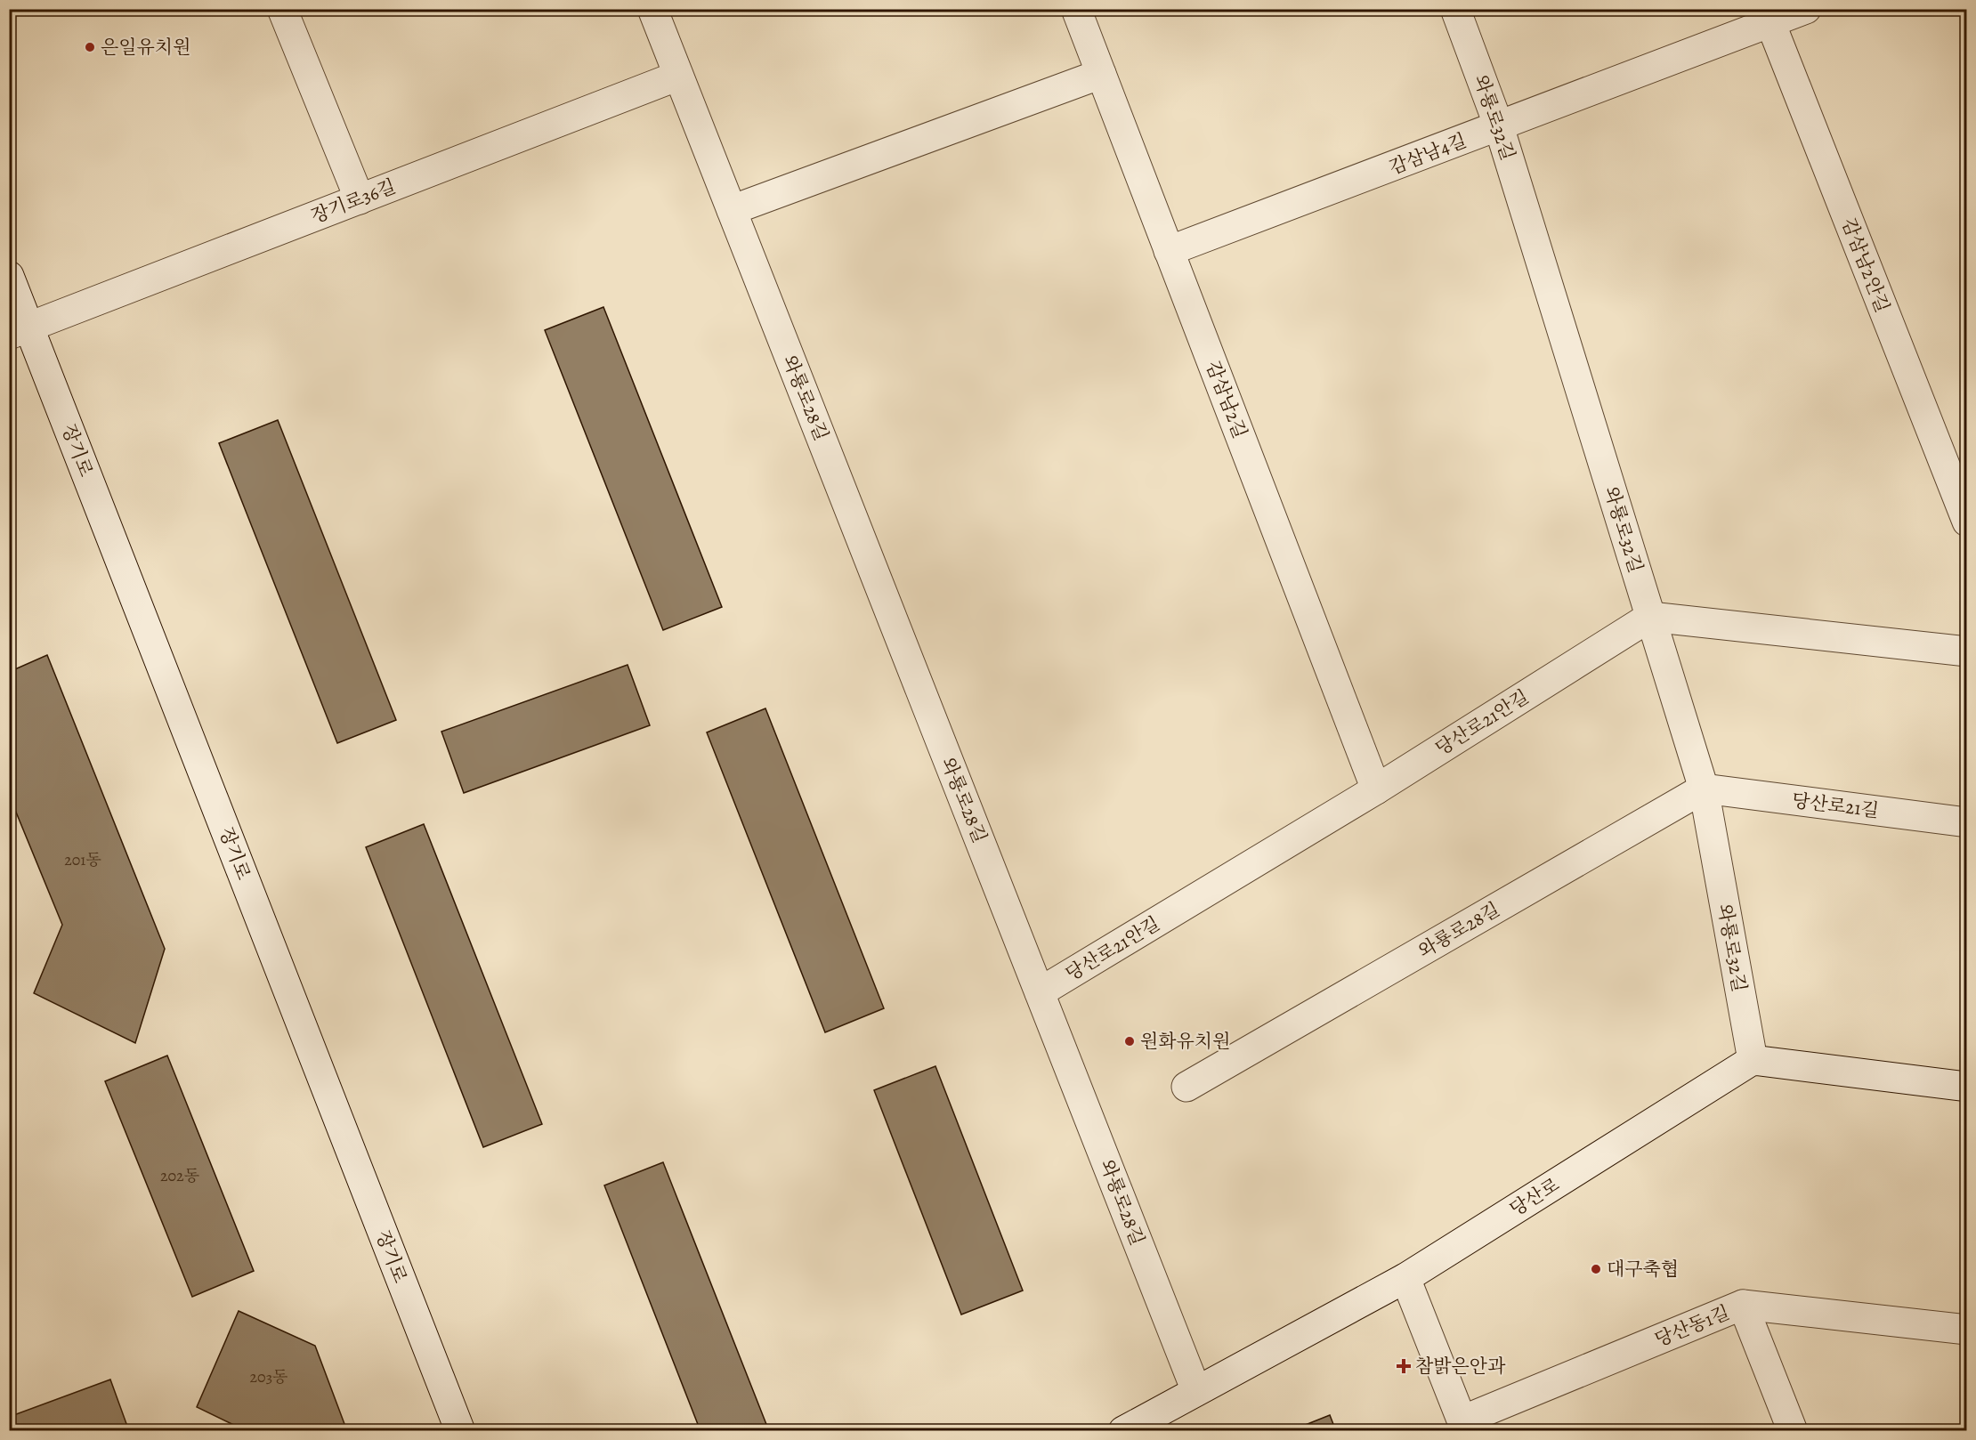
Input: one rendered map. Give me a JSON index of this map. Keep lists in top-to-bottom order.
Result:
{
  "streets": {
    "street": [
      "와룡로32길",
      "감삼남4길",
      "장기로36길",
      "감삼남2안길",
      "와룡로28길",
      "감삼남2길",
      "장기로",
      "당산로21안길",
      "당산로21길",
      "당산로",
      "당산동1길"
    ]
  },
  "crossings": [
    ["와룡로32길", "감삼남4길"],
    ["와룡로32길", "와룡로28길"],
    ["와룡로32길", "당산로21안길"],
    ["와룡로32길", "당산로21길"],
    ["와룡로32길", "당산로"],
    ["감삼남4길", "감삼남2안길"],
    ["감삼남4길", "감삼남2길"],
    ["장기로36길", "와룡로28길"],
    ["장기로36길", "장기로"],
    ["와룡로28길", "당산로21안길"],
    ["와룡로28길", "당산로21길"],
    ["와룡로28길", "당산로"],
    ["감삼남2길", "당산로21안길"]
  ],
  "places": {
    "other": ["은일유치원", "원화유치원", "대구축협"],
    "health": ["참밝은안과"]
  },
  "house_numbers": ["201동", "202동", "203동"]
}
